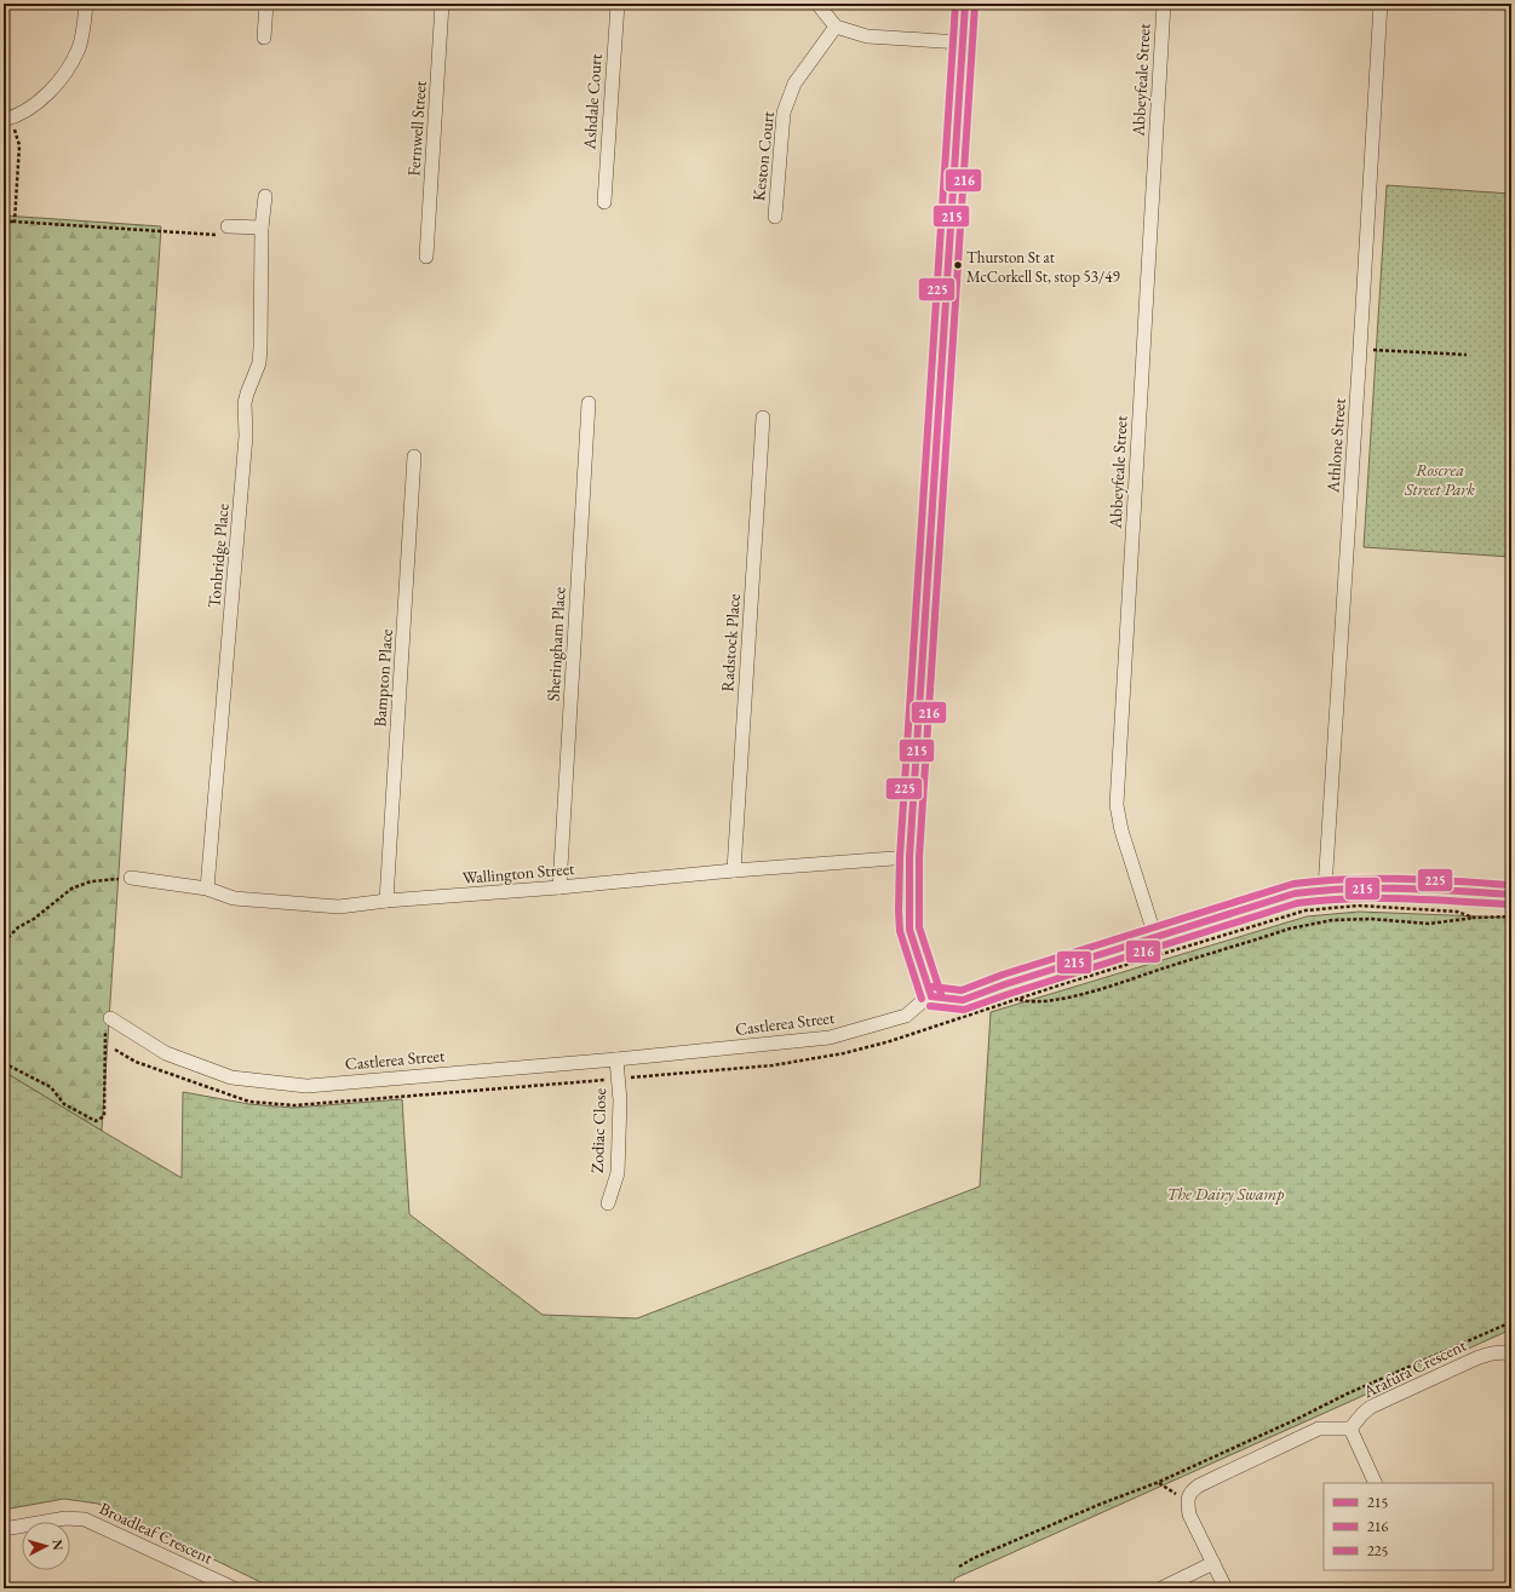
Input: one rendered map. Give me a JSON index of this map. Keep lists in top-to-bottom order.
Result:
{
  "streets": {
    "street": [
      "Abbeyfeale Street",
      "Ashdale Court",
      "Fernwell Street",
      "Keston Court",
      "Athlone Street",
      "Tonbridge Place",
      "Radstock Place",
      "Sheringham Place",
      "Bampton Place",
      "Wallington Street",
      "Castlerea Street",
      "Zodiac Close",
      "Arafura Crescent",
      "Broadleaf Crescent"
    ]
  },
  "crossings": [
    ["Tonbridge Place", "Wallington Street"],
    ["Radstock Place", "Wallington Street"],
    ["Sheringham Place", "Wallington Street"],
    ["Bampton Place", "Wallington Street"],
    ["Castlerea Street", "Zodiac Close"]
  ],
  "parks": ["Roscrea Street Park", "The Dairy Swamp"],
  "places": ["Thurston St at McCorkell St, stop 53/49"],
  "lines": ["transit line 215", "transit line 225", "transit line 216"],
  "legend": ["215", "216", "225"],
  "north": "right"
}
